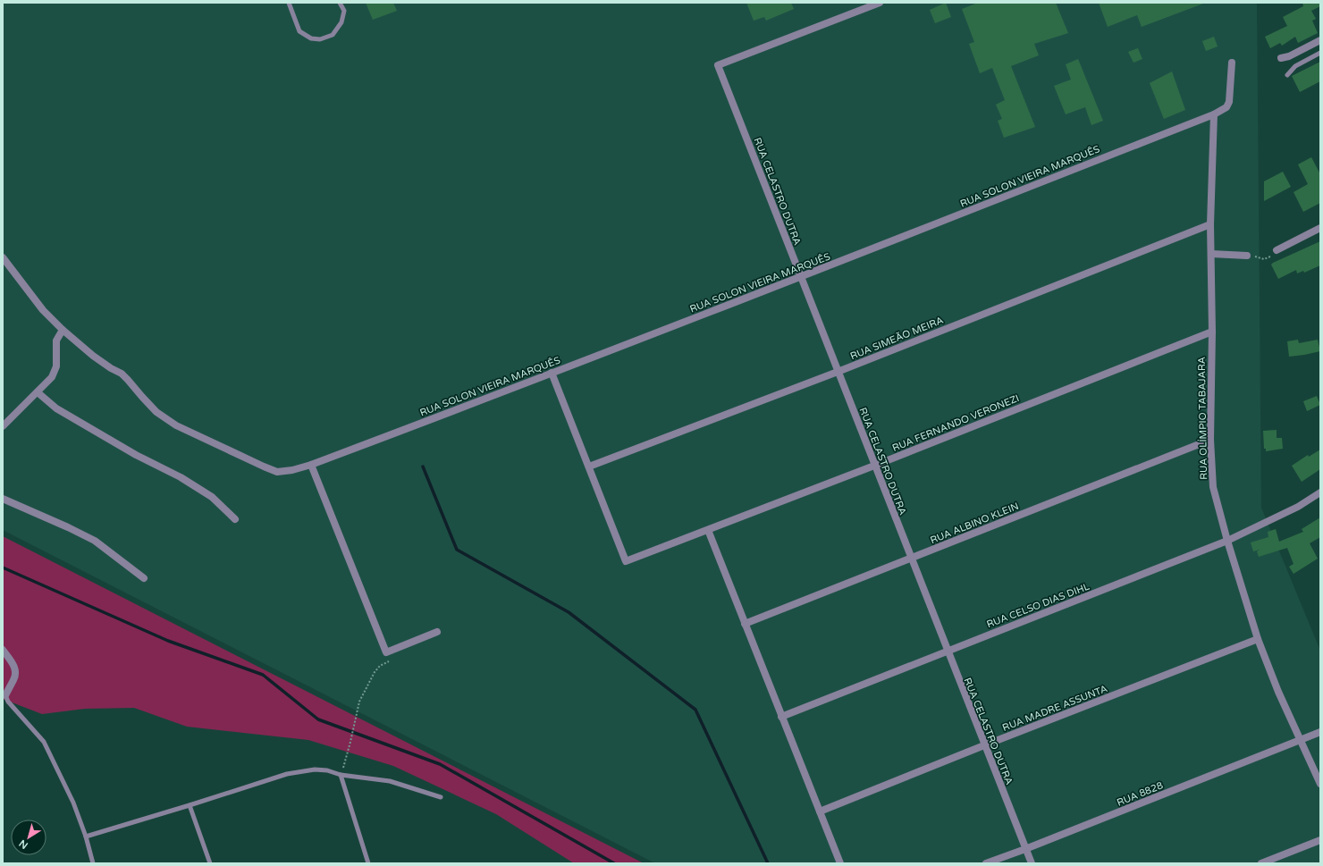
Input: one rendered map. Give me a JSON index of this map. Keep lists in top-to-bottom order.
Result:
{
  "streets": {
    "street": [
      "RUA SOLON VIEIRA MARQUÊS",
      "RUA CELASTRO DUTRA",
      "RUA SIMEÃO MEIRA",
      "RUA OLÍMPIO TABAJARA",
      "RUA FERNANDO VERONEZI",
      "RUA ALBINO KLEIN",
      "RUA CELSO DIAS DIHL",
      "RUA MADRE ASSUNTA",
      "RUA 8828"
    ]
  },
  "crossings": [
    ["RUA SOLON VIEIRA MARQUÊS", "RUA CELASTRO DUTRA"],
    ["RUA SOLON VIEIRA MARQUÊS", "RUA OLÍMPIO TABAJARA"],
    ["RUA CELASTRO DUTRA", "RUA SIMEÃO MEIRA"],
    ["RUA CELASTRO DUTRA", "RUA FERNANDO VERONEZI"],
    ["RUA CELASTRO DUTRA", "RUA ALBINO KLEIN"],
    ["RUA CELASTRO DUTRA", "RUA CELSO DIAS DIHL"],
    ["RUA CELASTRO DUTRA", "RUA MADRE ASSUNTA"],
    ["RUA CELASTRO DUTRA", "RUA 8828"],
    ["RUA SIMEÃO MEIRA", "RUA OLÍMPIO TABAJARA"],
    ["RUA SIMEÃO MEIRA", "RUA FERNANDO VERONEZI"],
    ["RUA OLÍMPIO TABAJARA", "RUA FERNANDO VERONEZI"],
    ["RUA OLÍMPIO TABAJARA", "RUA ALBINO KLEIN"],
    ["RUA OLÍMPIO TABAJARA", "RUA CELSO DIAS DIHL"],
    ["RUA OLÍMPIO TABAJARA", "RUA MADRE ASSUNTA"],
    ["RUA OLÍMPIO TABAJARA", "RUA 8828"]
  ],
  "north": "bottom left"
}
